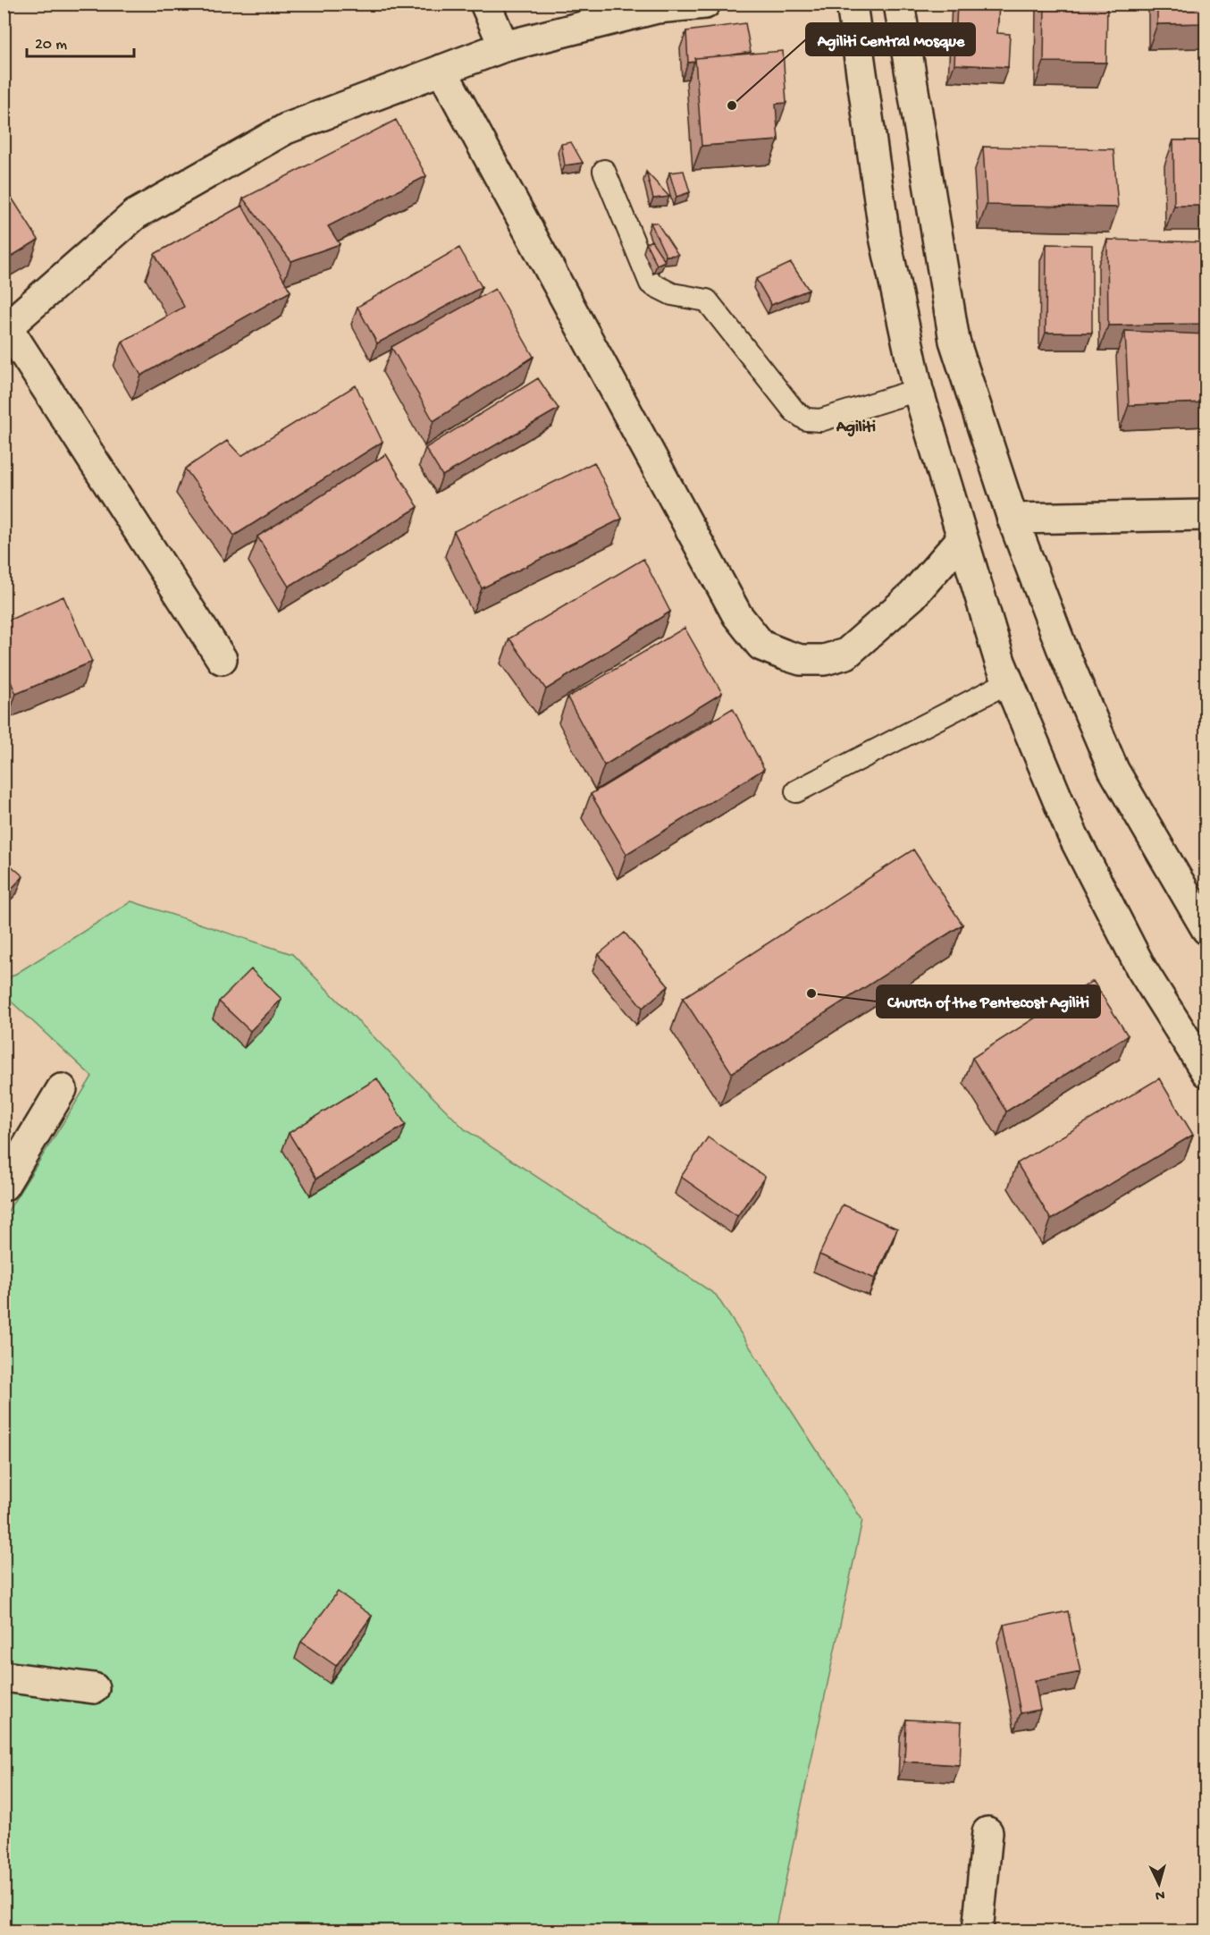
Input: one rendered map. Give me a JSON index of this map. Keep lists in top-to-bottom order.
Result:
{
  "districts": ["Agiliti"],
  "places": ["Agiliti Central Mosque", "Church of the Pentecost Agiliti"],
  "scale_bar": "20 m",
  "north": "bottom"
}
